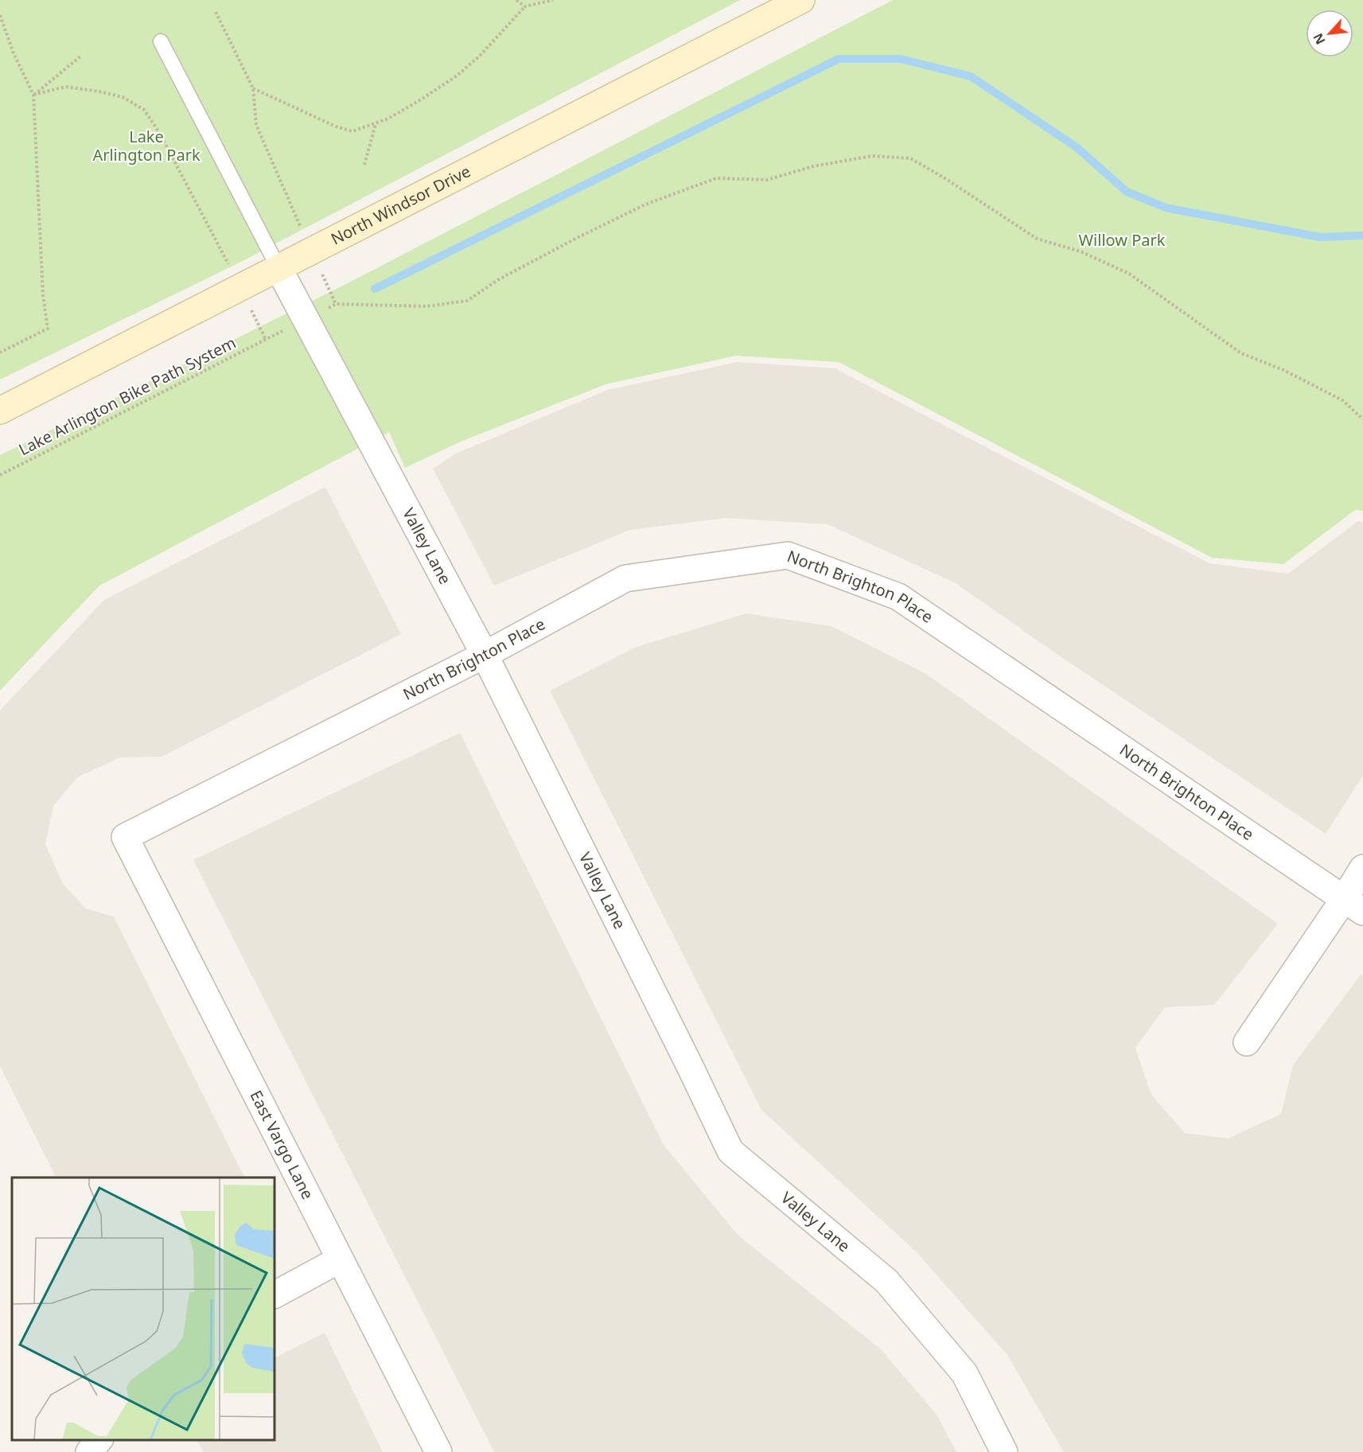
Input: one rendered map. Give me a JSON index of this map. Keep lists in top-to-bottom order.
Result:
{
  "streets": {
    "main road": ["North Windsor Drive"],
    "street": ["Valley Lane", "North Brighton Place", "East Vargo Lane"],
    "path": ["Lake Arlington Bike Path System"]
  },
  "crossings": [
    ["North Windsor Drive", "Valley Lane"],
    ["Valley Lane", "North Brighton Place"],
    ["North Brighton Place", "East Vargo Lane"]
  ],
  "parks": ["Lake Arlington Park", "Willow Park"],
  "north": "bottom left"
}
